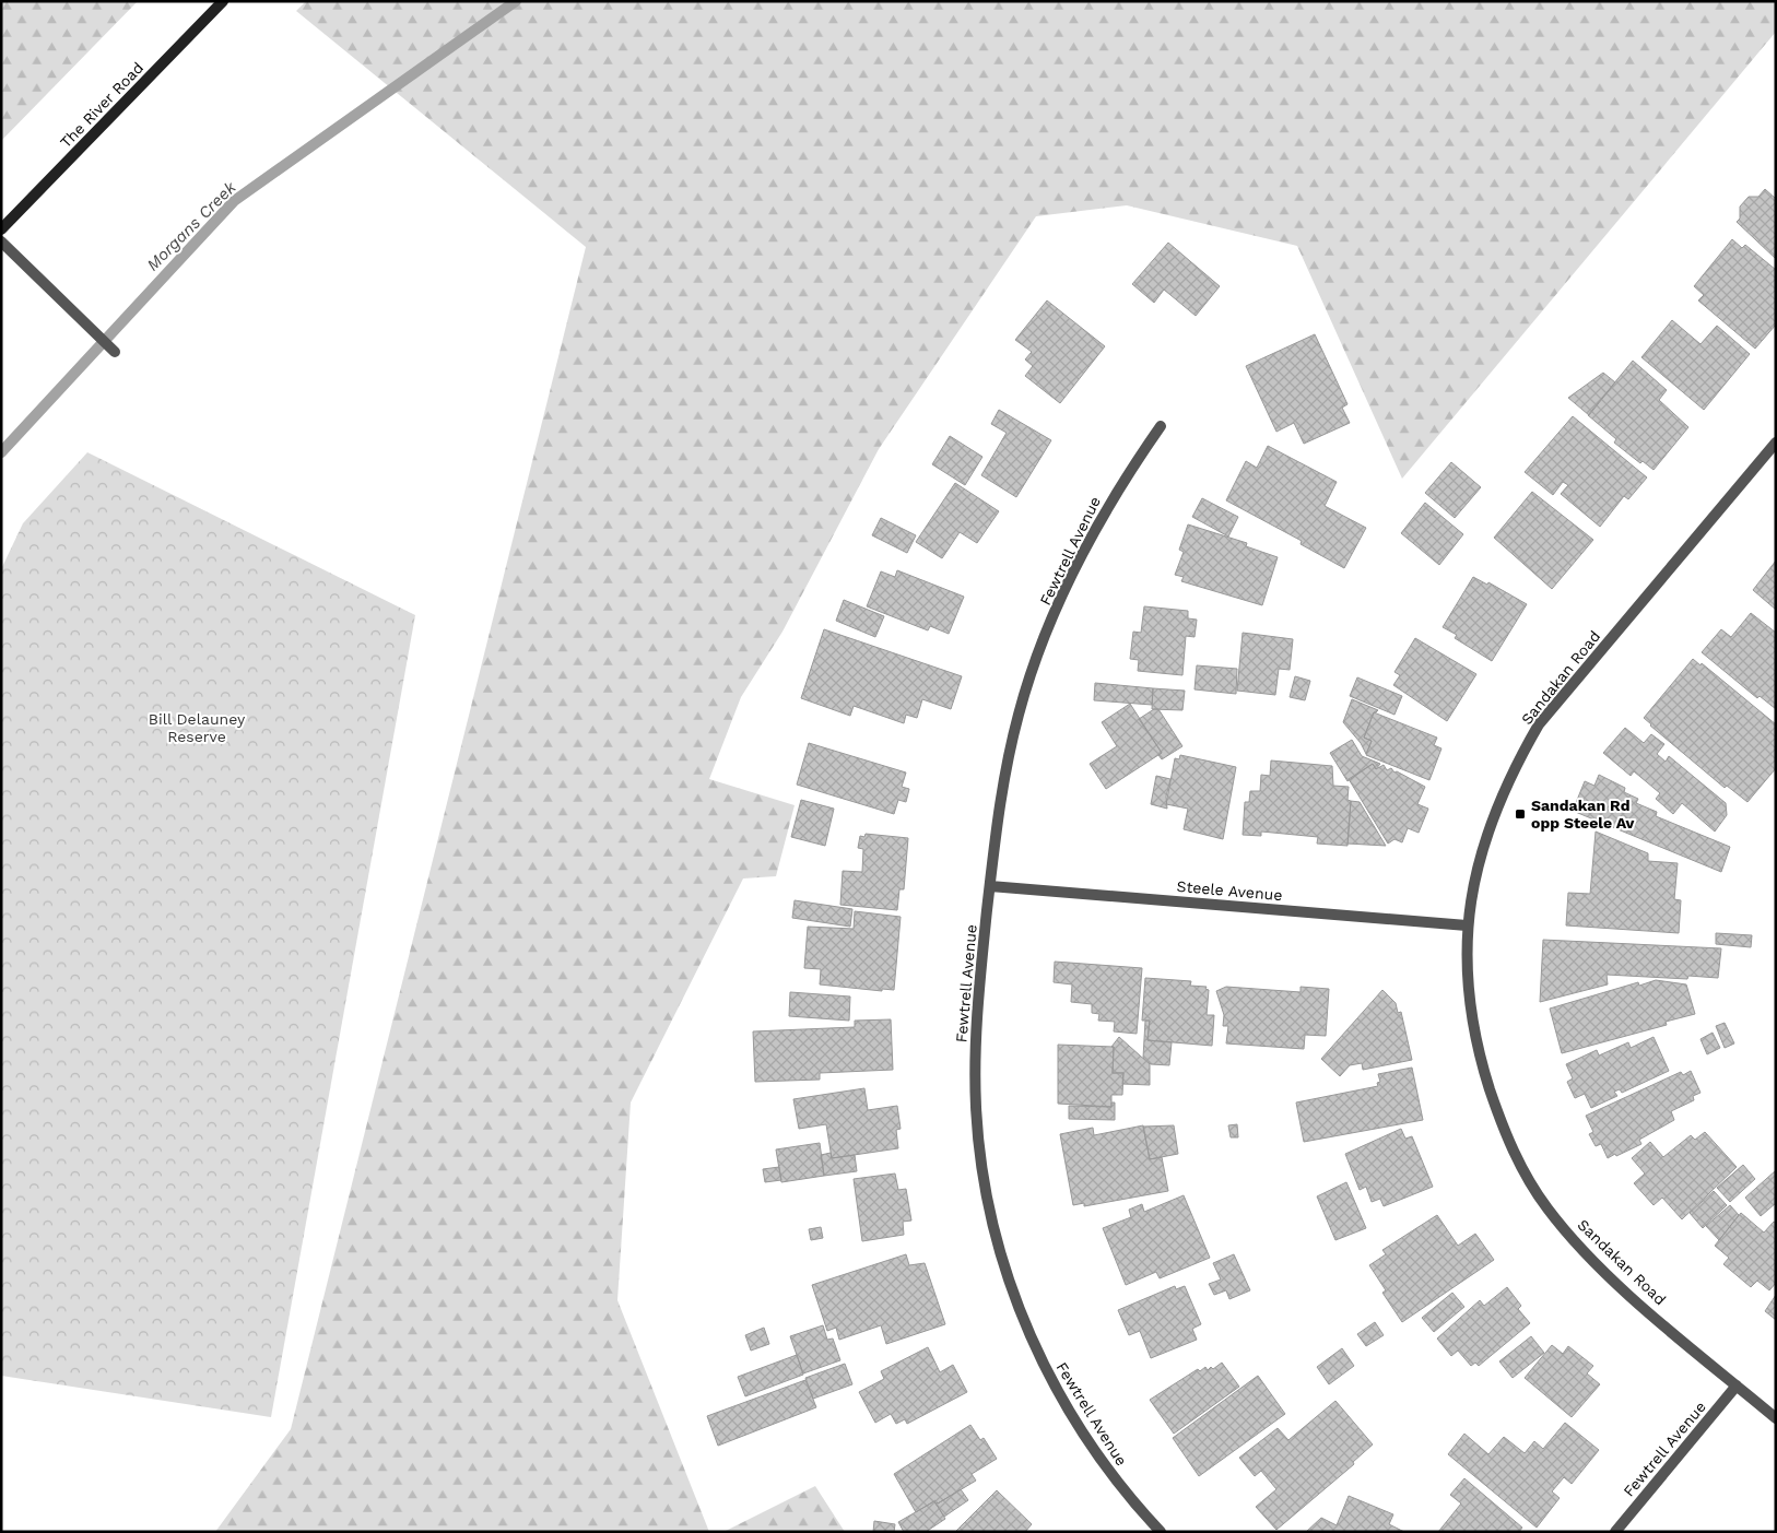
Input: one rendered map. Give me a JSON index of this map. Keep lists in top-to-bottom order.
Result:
{
  "streets": {
    "main road": ["The River Road"],
    "street": ["Fewtrell Avenue", "Sandakan Road", "Steele Avenue"]
  },
  "crossings": [
    ["Fewtrell Avenue", "Sandakan Road"],
    ["Fewtrell Avenue", "Steele Avenue"],
    ["Sandakan Road", "Steele Avenue"]
  ],
  "water": ["Morgans Creek"],
  "parks": ["Bill Delauney Reserve"],
  "places": {
    "transit": ["Sandakan Rd opp Steele Av"]
  }
}
